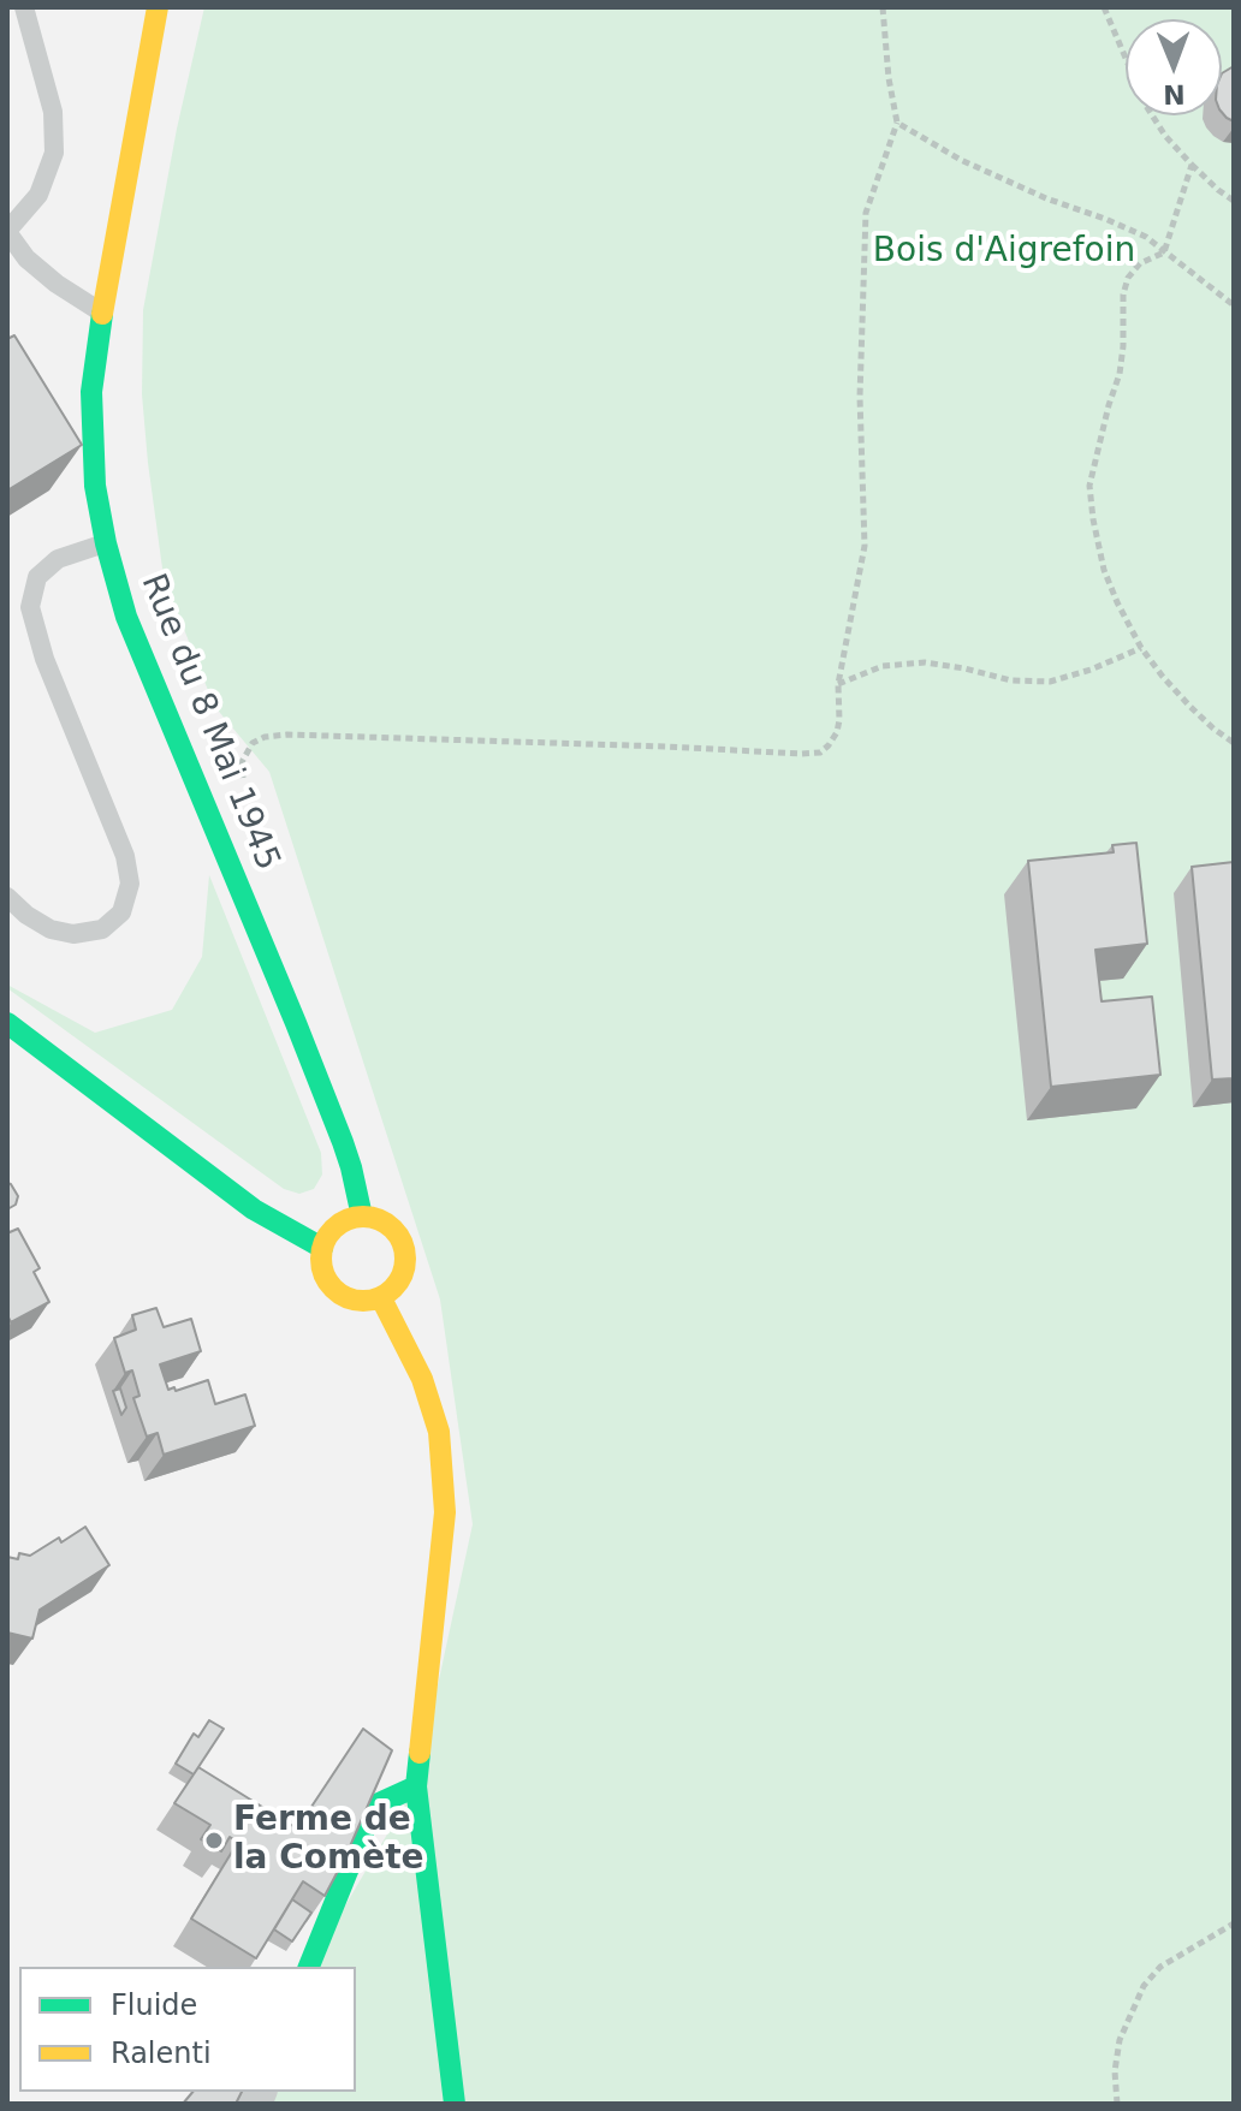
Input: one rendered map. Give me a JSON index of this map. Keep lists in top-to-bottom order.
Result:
{
  "streets": {
    "street": ["Rue du 8 Mai 1945"]
  },
  "parks": ["Bois d'Aigrefoin"],
  "places": ["Ferme de la Comète"],
  "legend": ["Fluide", "Ralenti"],
  "north": "bottom"
}
